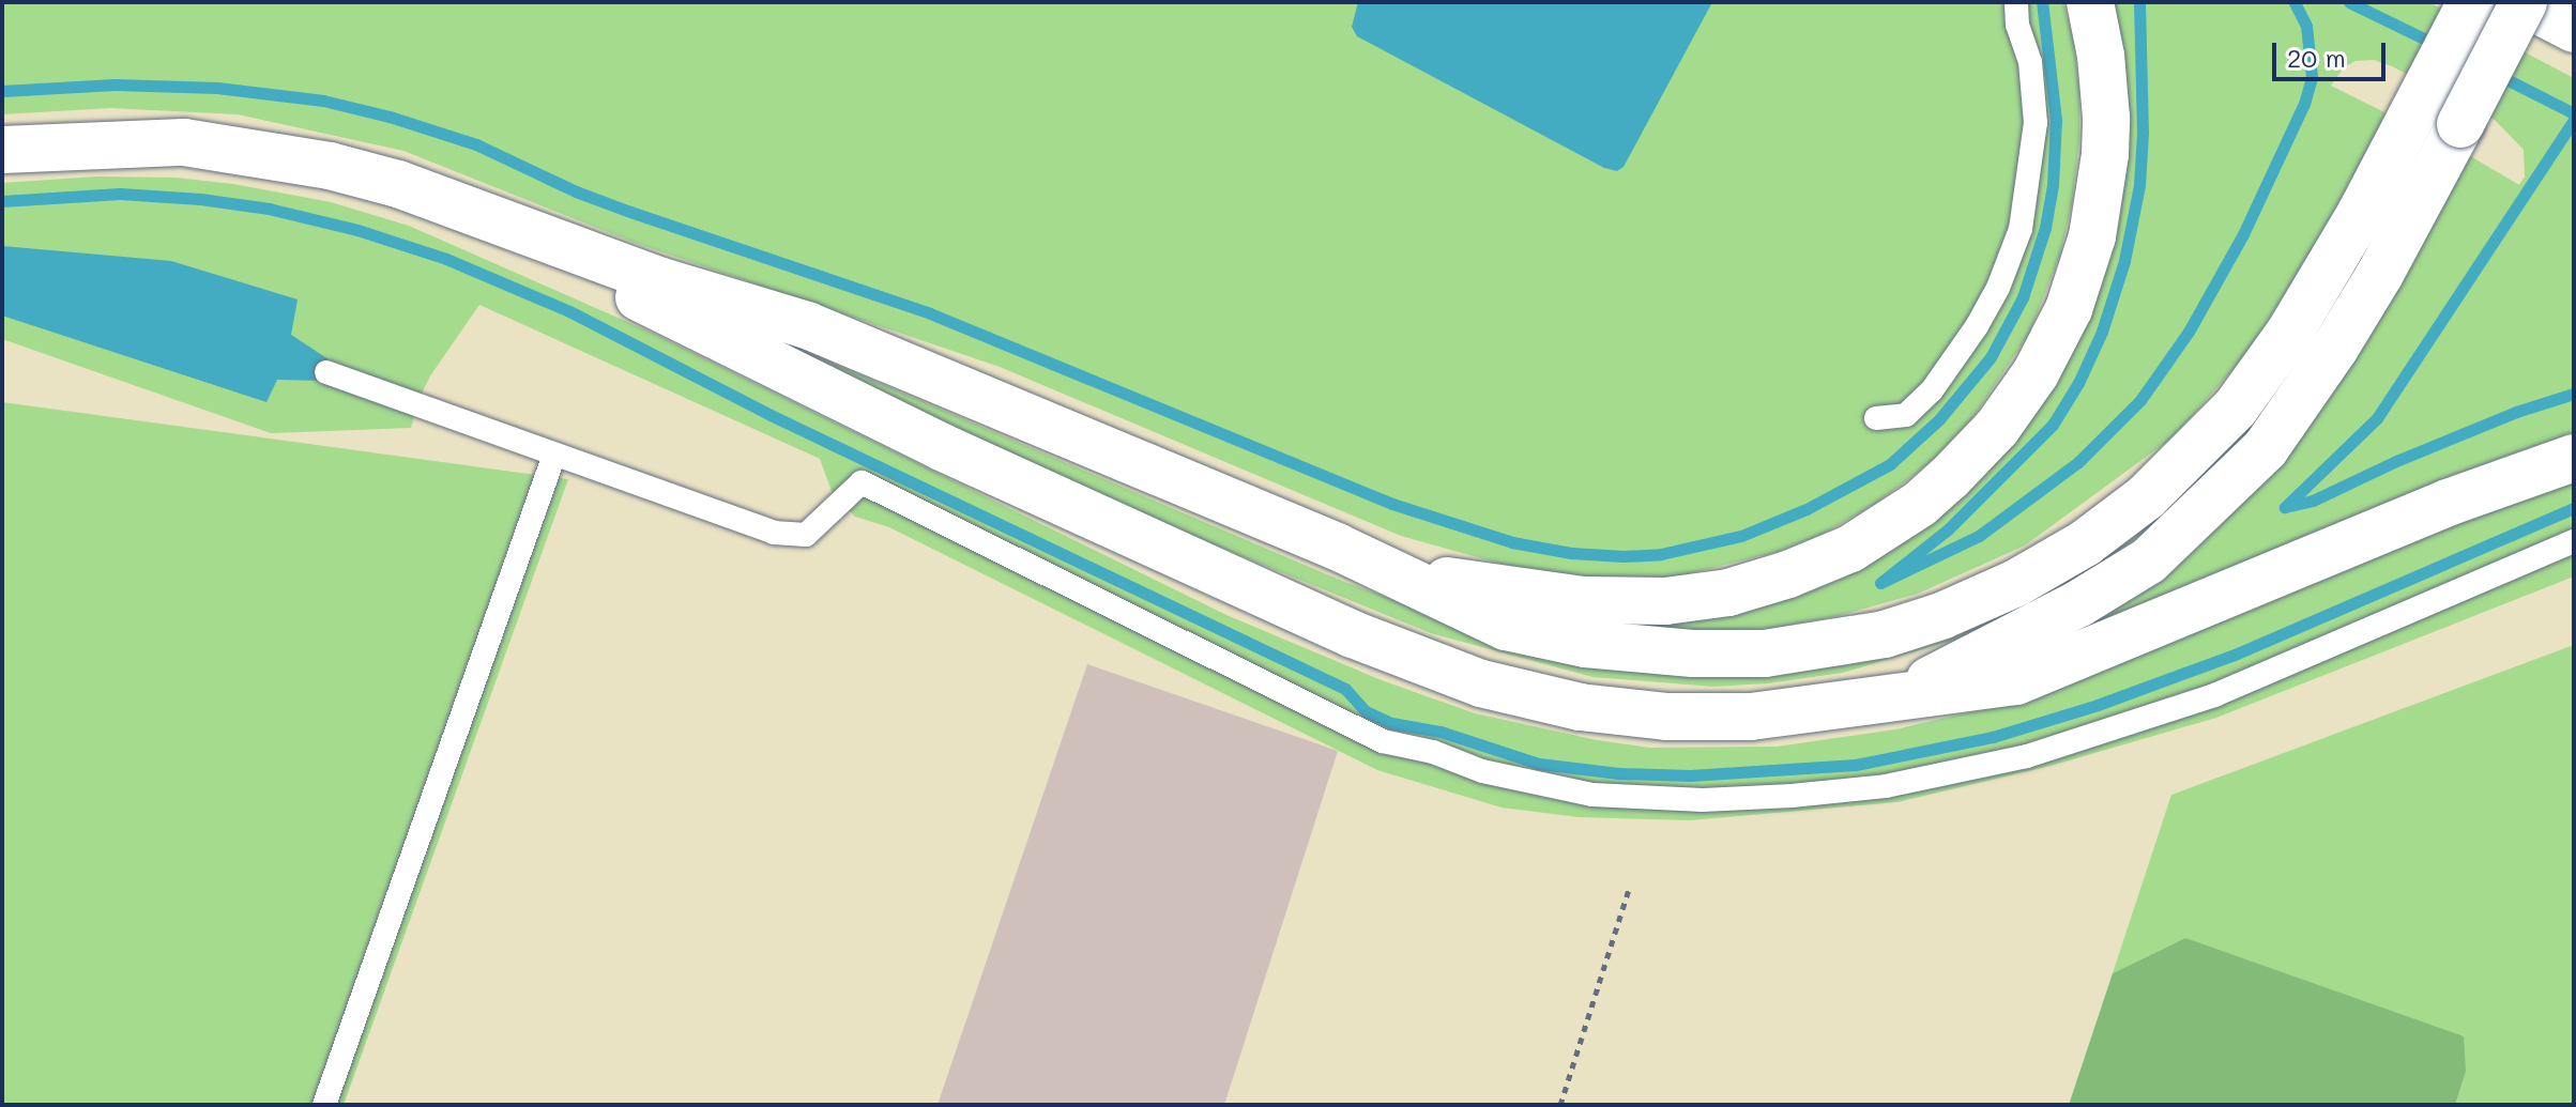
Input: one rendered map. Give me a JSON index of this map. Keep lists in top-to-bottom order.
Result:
{
  "scale_bar": "20 m"
}
